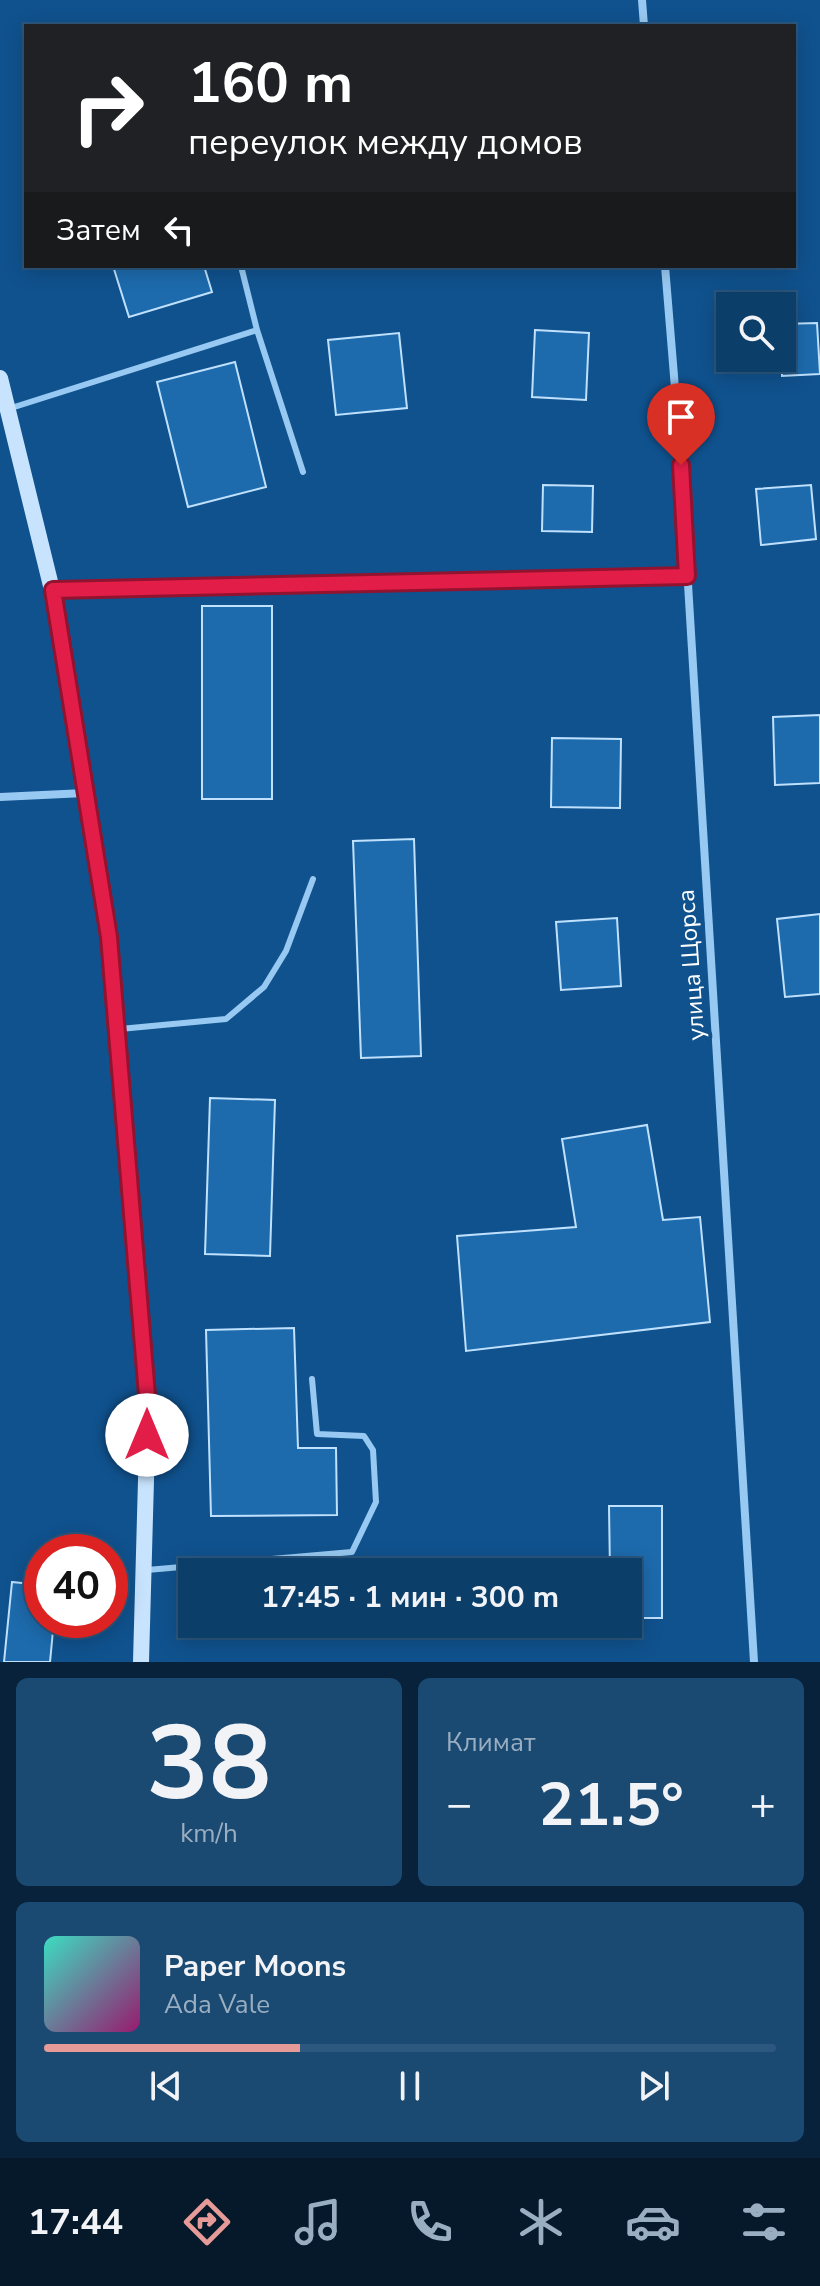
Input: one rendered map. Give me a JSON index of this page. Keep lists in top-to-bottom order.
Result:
{
  "streets": {
    "street": ["улица Щорса"]
  },
  "page": {
    "turn": ["160 m", "переулок между домов"],
    "then": "Затем",
    "limit": "40",
    "trip": "17:45 · 1 мин · 300 m",
    "tile": [
      ["38", "km/h"],
      "Климат"
    ],
    "heat": ["−", "21.5°", "+"],
    "song": ["Paper Moons", "Ada Vale"],
    "tabs": "17:44"
  }
}
